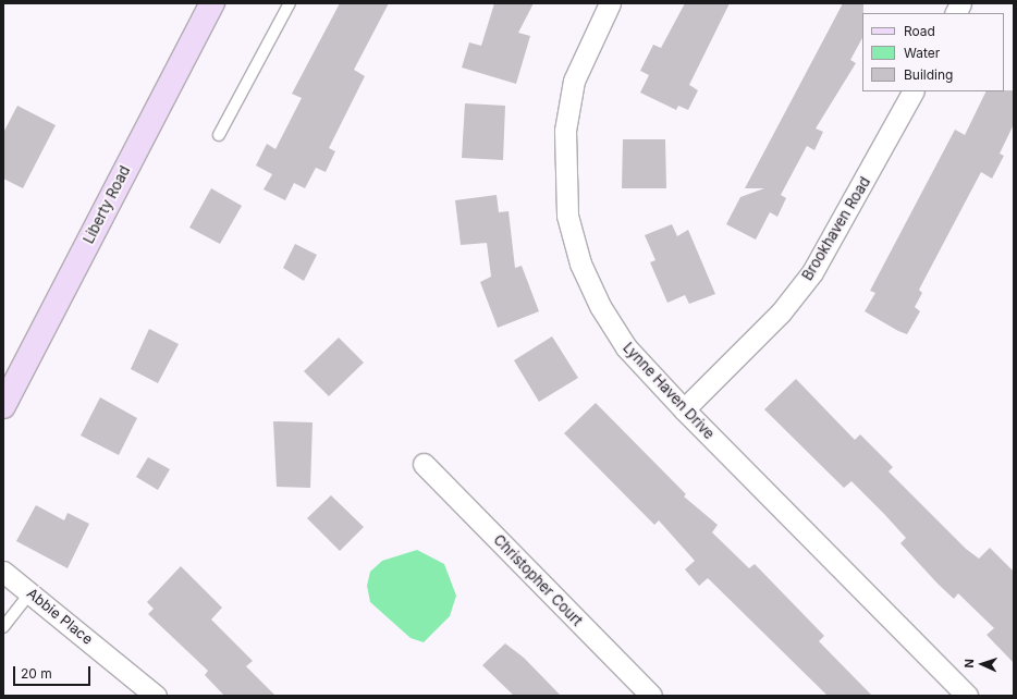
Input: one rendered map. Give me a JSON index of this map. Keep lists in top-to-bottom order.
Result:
{
  "streets": {
    "main road": ["Liberty Road"],
    "street": [
      "Brookhaven Road",
      "Lynne Haven Drive",
      "Christopher Court",
      "Abbie Place"
    ]
  },
  "crossings": [
    ["Brookhaven Road", "Lynne Haven Drive"]
  ],
  "legend": ["Road", "Water", "Building"],
  "scale_bar": "20 m",
  "north": "left"
}
